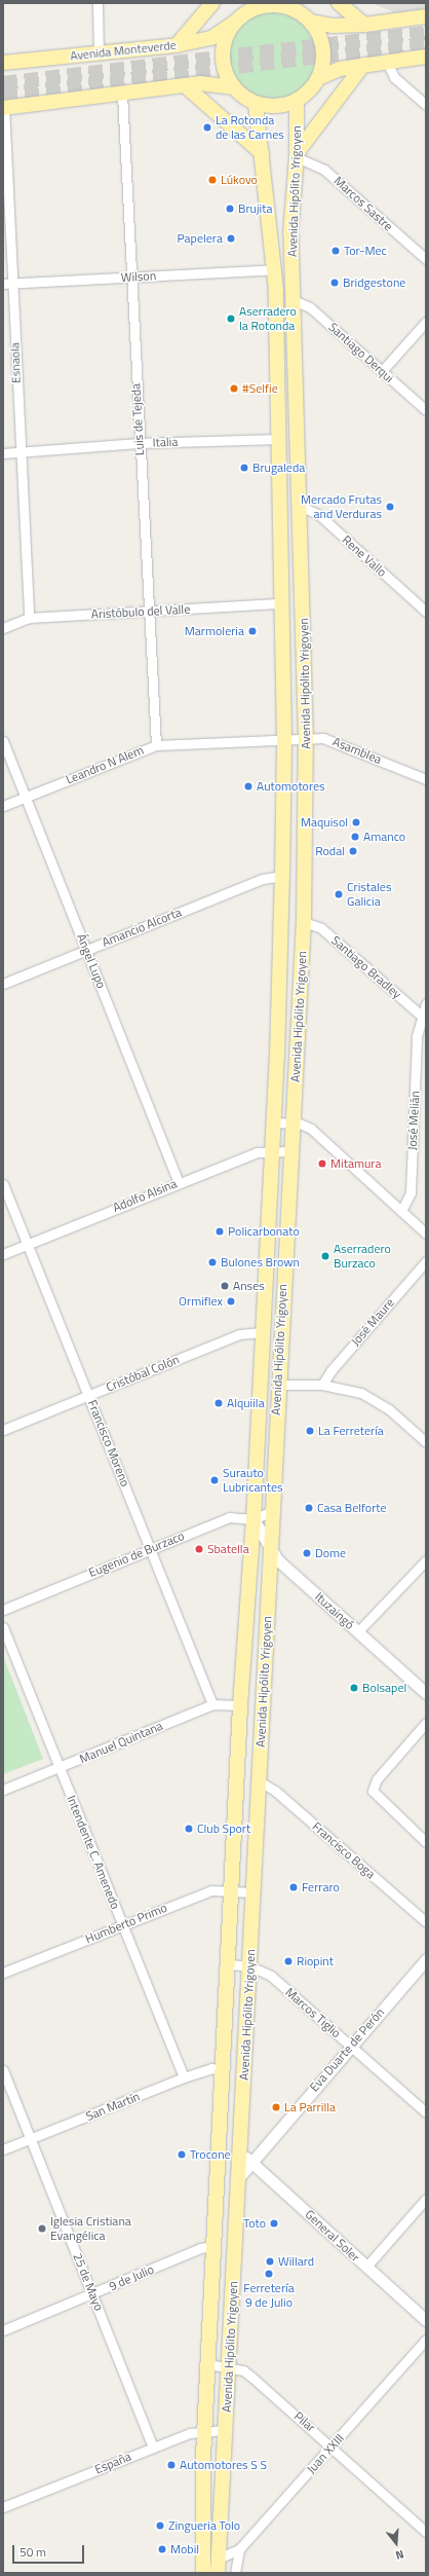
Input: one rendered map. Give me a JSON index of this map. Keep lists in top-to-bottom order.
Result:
{
  "streets": {
    "main road": ["Avenida Monteverde", "Avenida Hipólito Yrigoyen"],
    "street": [
      "Marcos Sastre",
      "Wilson",
      "Santiago Derqui",
      "Esnaola",
      "Luis de Tejeda",
      "Italia",
      "Rene Vallo",
      "Aristóbulo del Valle",
      "Asamblea",
      "Leandro N Alem",
      "Amancio Alcorta",
      "Ángel Lupo",
      "Santiago Bradley",
      "José Melián",
      "Adolfo Alsina",
      "José Maure",
      "Cristóbal Colón",
      "Francisco Moreno",
      "Eugenio de Burzaco",
      "Ituzaingó",
      "Manuel Quintana",
      "Francisco Boga",
      "Intendente C. Amenedo",
      "Humberto Primo",
      "Marcos Tiglio",
      "Eva Duarte de Perón",
      "San Martín",
      "General Soler",
      "9 de Julio",
      "25 de Mayo",
      "Pilar",
      "Juan XXIII",
      "España"
    ]
  },
  "crossings": [
    ["Avenida Monteverde", "Avenida Hipólito Yrigoyen"],
    ["Avenida Hipólito Yrigoyen", "Marcos Sastre"],
    ["Avenida Hipólito Yrigoyen", "Wilson"],
    ["Avenida Hipólito Yrigoyen", "Santiago Derqui"],
    ["Avenida Hipólito Yrigoyen", "Italia"],
    ["Avenida Hipólito Yrigoyen", "Rene Vallo"],
    ["Avenida Hipólito Yrigoyen", "Aristóbulo del Valle"],
    ["Avenida Hipólito Yrigoyen", "Asamblea"],
    ["Avenida Hipólito Yrigoyen", "Leandro N Alem"],
    ["Avenida Hipólito Yrigoyen", "Amancio Alcorta"],
    ["Avenida Hipólito Yrigoyen", "Santiago Bradley"],
    ["Avenida Hipólito Yrigoyen", "Adolfo Alsina"],
    ["Avenida Hipólito Yrigoyen", "Cristóbal Colón"],
    ["Avenida Hipólito Yrigoyen", "Eugenio de Burzaco"],
    ["Avenida Hipólito Yrigoyen", "Ituzaingó"],
    ["Avenida Hipólito Yrigoyen", "Manuel Quintana"],
    ["Avenida Hipólito Yrigoyen", "Francisco Boga"],
    ["Avenida Hipólito Yrigoyen", "Humberto Primo"],
    ["Avenida Hipólito Yrigoyen", "Marcos Tiglio"],
    ["Avenida Hipólito Yrigoyen", "Eva Duarte de Perón"],
    ["Avenida Hipólito Yrigoyen", "San Martín"],
    ["Avenida Hipólito Yrigoyen", "General Soler"],
    ["Avenida Hipólito Yrigoyen", "9 de Julio"],
    ["Avenida Hipólito Yrigoyen", "Pilar"],
    ["Avenida Hipólito Yrigoyen", "Juan XXIII"],
    ["Avenida Hipólito Yrigoyen", "España"],
    ["Wilson", "Esnaola"],
    ["Wilson", "Luis de Tejeda"],
    ["Esnaola", "Italia"],
    ["Esnaola", "Aristóbulo del Valle"],
    ["Luis de Tejeda", "Italia"],
    ["Luis de Tejeda", "Aristóbulo del Valle"],
    ["Luis de Tejeda", "Leandro N Alem"],
    ["Asamblea", "Leandro N Alem"],
    ["Leandro N Alem", "Ángel Lupo"],
    ["Amancio Alcorta", "Ángel Lupo"],
    ["Ángel Lupo", "Adolfo Alsina"],
    ["Santiago Bradley", "José Melián"],
    ["Adolfo Alsina", "Francisco Moreno"],
    ["Cristóbal Colón", "Francisco Moreno"],
    ["Francisco Moreno", "Eugenio de Burzaco"],
    ["Francisco Moreno", "Manuel Quintana"],
    ["Eugenio de Burzaco", "Ituzaingó"],
    ["Manuel Quintana", "Intendente C. Amenedo"],
    ["Intendente C. Amenedo", "Humberto Primo"],
    ["Intendente C. Amenedo", "San Martín"],
    ["Marcos Tiglio", "Eva Duarte de Perón"],
    ["Eva Duarte de Perón", "General Soler"],
    ["San Martín", "25 de Mayo"],
    ["9 de Julio", "25 de Mayo"],
    ["25 de Mayo", "España"],
    ["Pilar", "Juan XXIII"]
  ],
  "places": [
    "La Rotonda de las Carnes",
    "Lúkovo",
    "Brujita",
    "Papelera",
    "Tor-Mec",
    "Bridgestone",
    "Aserradero la Rotonda",
    "#Selfie",
    "Brugaleda",
    "Mercado Frutas and Verduras",
    "Marmoleria",
    "Automotores",
    "Maquisol",
    "Amanco",
    "Rodal",
    "Cristales Galicia",
    "Mitamura",
    "Policarbonato",
    "Aserradero Burzaco",
    "Bulones Brown",
    "Anses",
    "Ormiflex",
    "Alquiila",
    "La Ferretería",
    "Surauto Lubricantes",
    "Casa Belforte",
    "Sbatella",
    "Dome",
    "Bolsapel",
    "Club Sport",
    "Ferraro",
    "Riopint",
    "La Parrilla",
    "Trocone",
    "Toto",
    "Iglesia Cristiana Evangélica",
    "Willard",
    "Ferretería 9 de Julio",
    "Automotores S S",
    "Zingueria Tolo",
    "Mobil"
  ],
  "scale_bar": "50 m",
  "north": "bottom"
}
